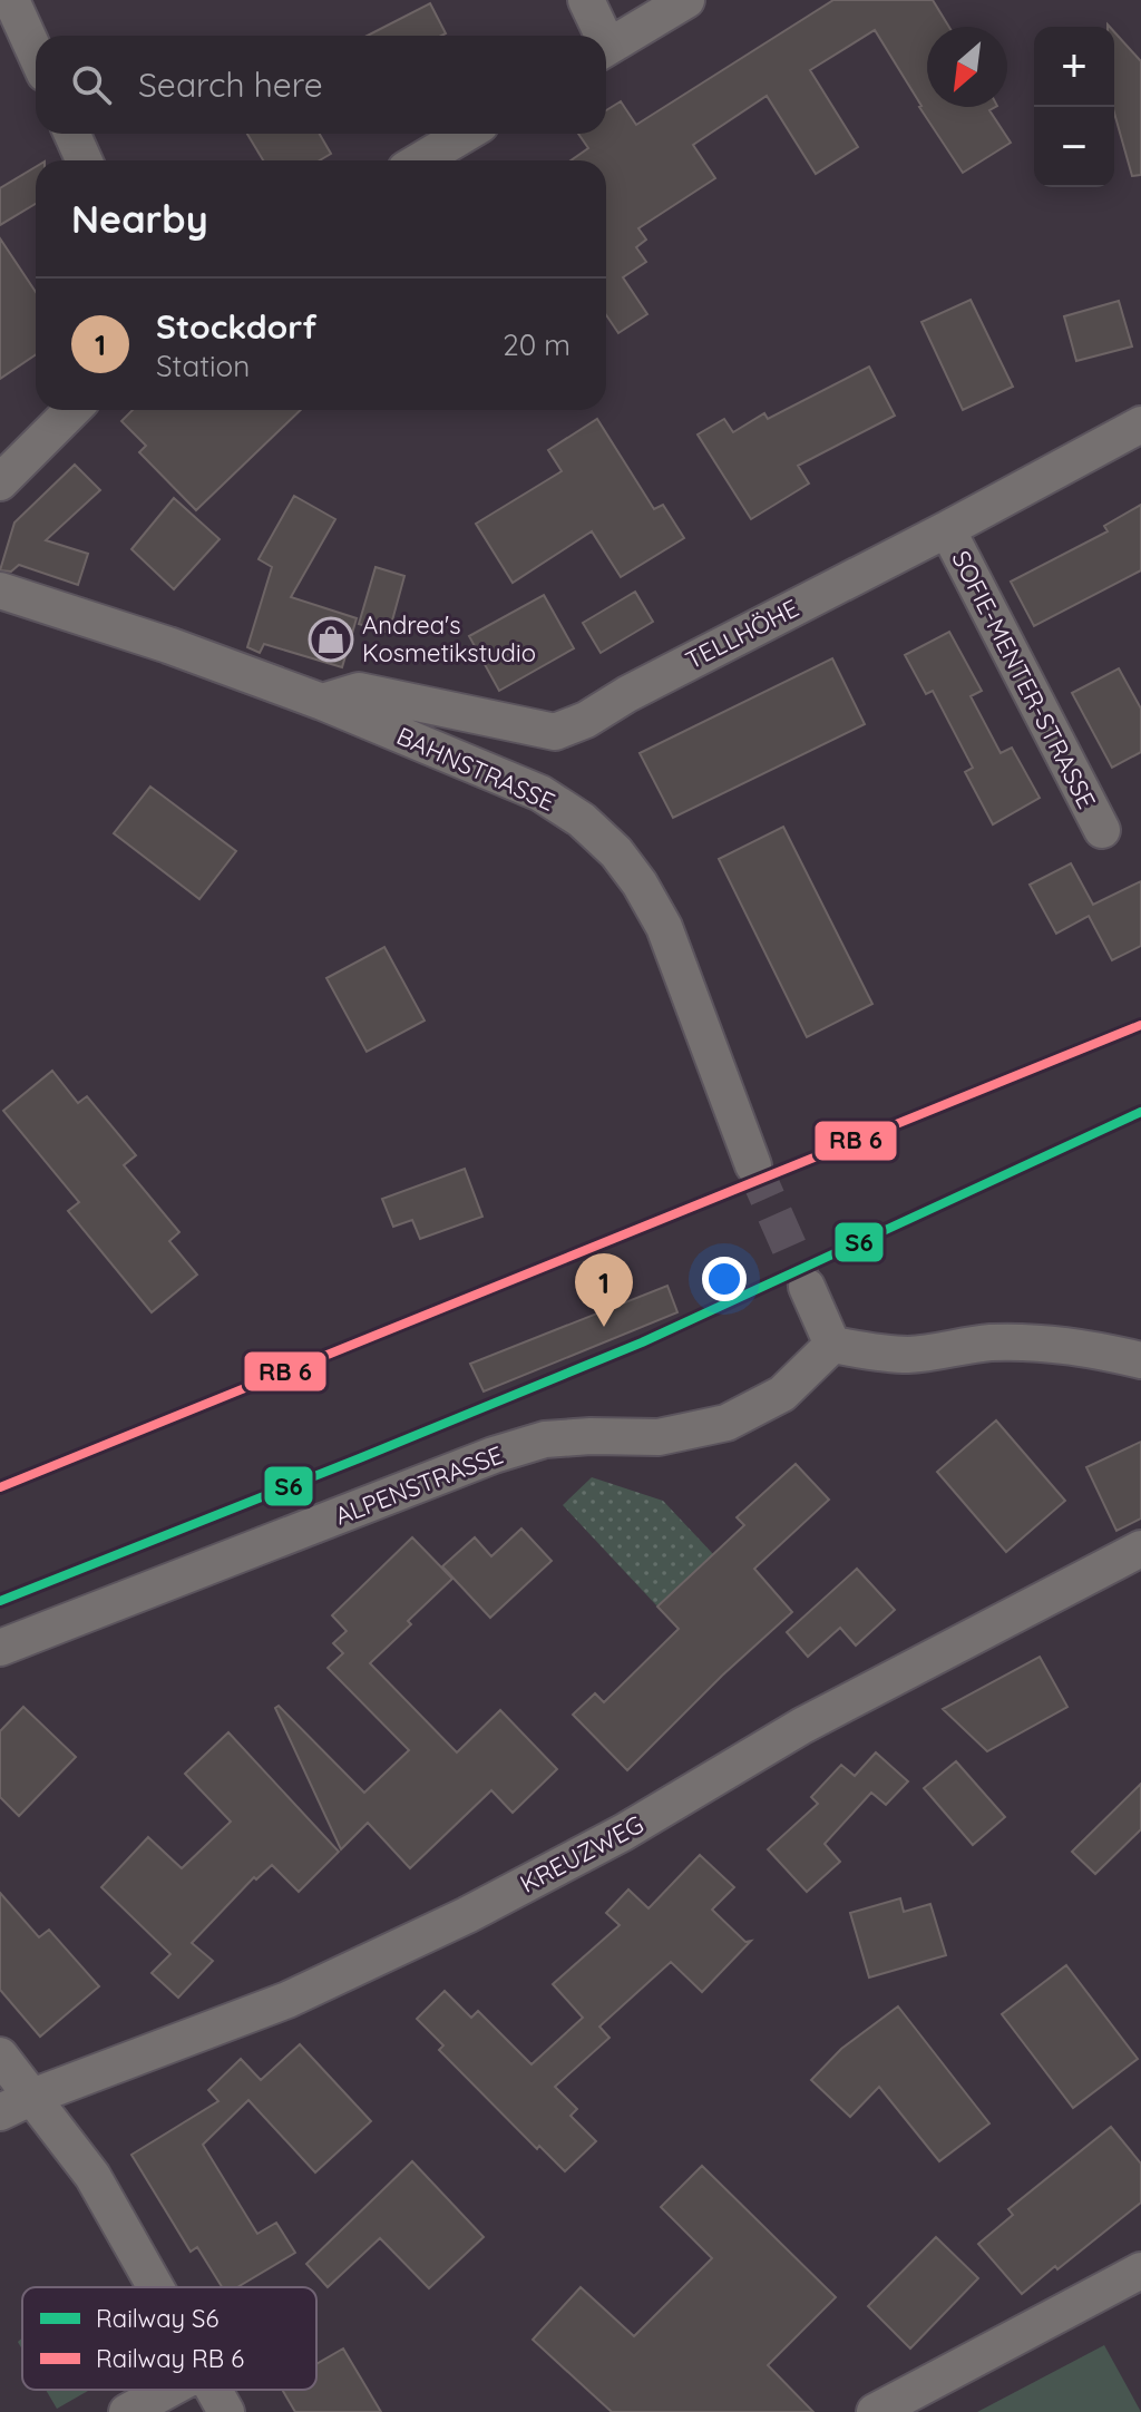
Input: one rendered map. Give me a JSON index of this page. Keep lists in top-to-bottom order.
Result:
{
  "streets": {
    "street": [
      "TELLHÖHE",
      "SOFIE-MENTER-STRASSE",
      "BAHNSTRASSE",
      "ALPENSTRASSE",
      "KREUZWEG"
    ]
  },
  "crossings": [
    ["TELLHÖHE", "SOFIE-MENTER-STRASSE"],
    ["TELLHÖHE", "BAHNSTRASSE"]
  ],
  "places": {
    "shop": ["Andrea's Kosmetikstudio"]
  },
  "lines": ["rail line S6"],
  "legend": ["Railway S6", "Railway RB 6"],
  "north": "bottom left",
  "page": {
    "map_buttons": ["+", "−"],
    "search": "Search here",
    "heading": "Nearby",
    "list": [
      {
        "mark": "1",
        "name": "Stockdorf",
        "note": "Station",
        "value": "20 m"
      }
    ],
    "pins": "1"
  }
}
